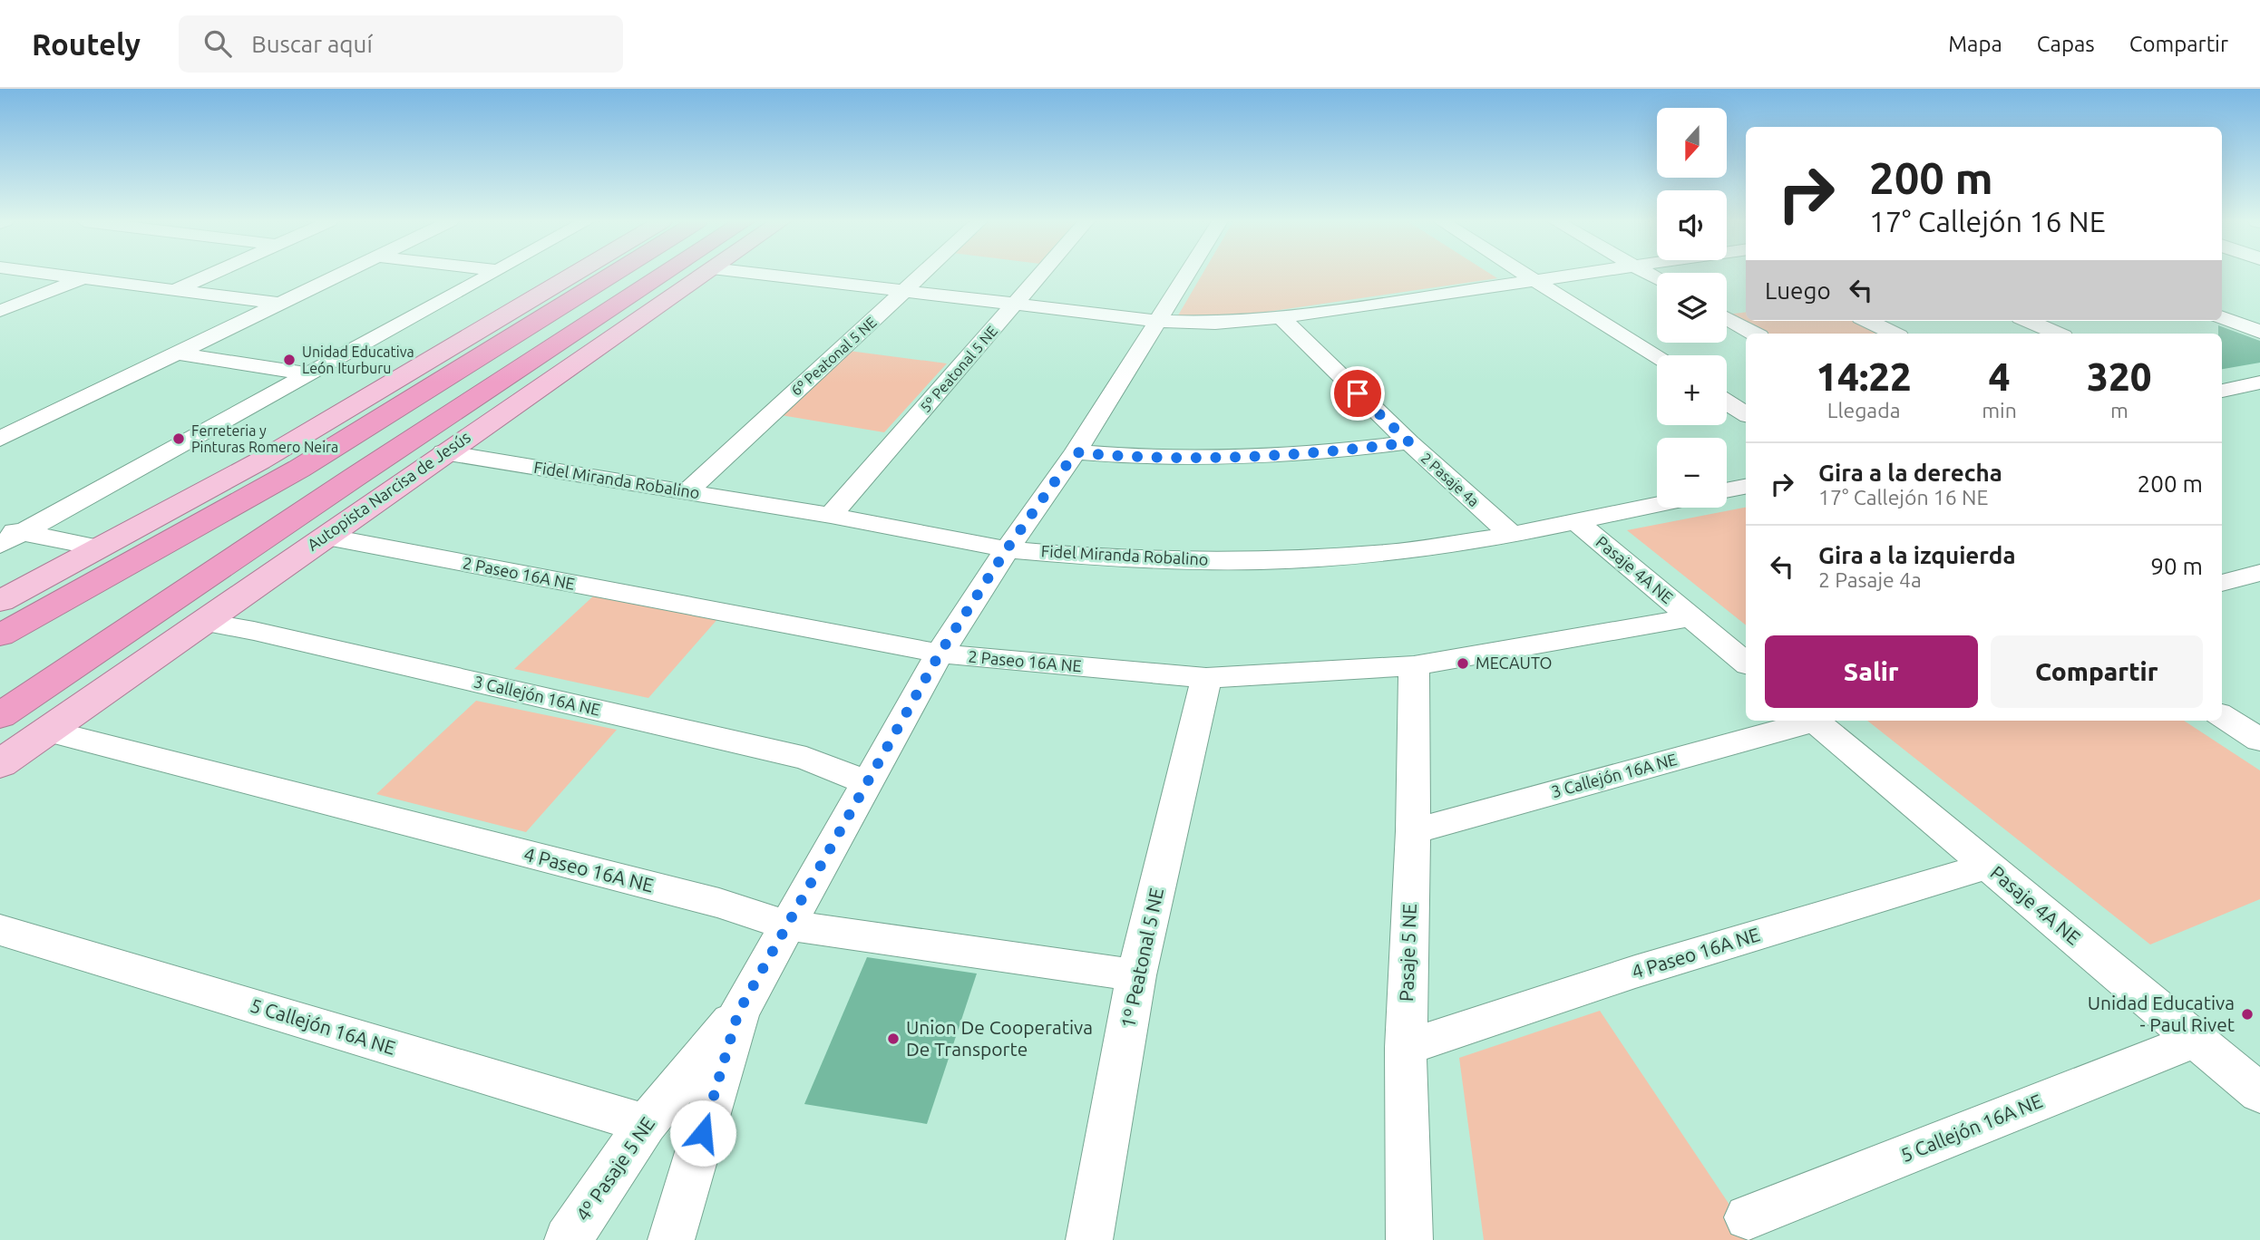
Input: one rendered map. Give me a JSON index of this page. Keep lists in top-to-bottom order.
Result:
{
  "streets": {
    "highway": ["Autopista Narcisa de Jesús"],
    "street": [
      "6º Peatonal 5 NE",
      "5º Peatonal 5 NE",
      "2 Pasaje 4a",
      "Fidel Miranda Robalino",
      "Pasaje 4A NE",
      "2 Paseo 16A NE",
      "3 Callejón 16A NE",
      "4 Paseo 16A NE",
      "Pasaje 5 NE",
      "1º Peatonal 5 NE",
      "5 Callejón 16A NE",
      "4º Pasaje 5 NE"
    ]
  },
  "crossings": [
    ["6º Peatonal 5 NE", "Fidel Miranda Robalino"],
    ["5º Peatonal 5 NE", "Fidel Miranda Robalino"],
    ["2 Pasaje 4a", "Fidel Miranda Robalino"],
    ["Fidel Miranda Robalino", "Autopista Narcisa de Jesús"],
    ["Fidel Miranda Robalino", "Pasaje 4A NE"],
    ["Autopista Narcisa de Jesús", "2 Paseo 16A NE"],
    ["Autopista Narcisa de Jesús", "3 Callejón 16A NE"],
    ["Autopista Narcisa de Jesús", "4 Paseo 16A NE"],
    ["Pasaje 4A NE", "2 Paseo 16A NE"],
    ["Pasaje 4A NE", "4 Paseo 16A NE"],
    ["Pasaje 4A NE", "5 Callejón 16A NE"],
    ["2 Paseo 16A NE", "Pasaje 5 NE"],
    ["2 Paseo 16A NE", "1º Peatonal 5 NE"],
    ["3 Callejón 16A NE", "Pasaje 5 NE"],
    ["4 Paseo 16A NE", "Pasaje 5 NE"],
    ["4 Paseo 16A NE", "1º Peatonal 5 NE"],
    ["5 Callejón 16A NE", "4º Pasaje 5 NE"]
  ],
  "places": [
    "Unidad Educativa León Iturburu",
    "Ferreteria y Pinturas Romero Neira",
    "MECAUTO",
    "Unidad Educativa - Paul Rivet",
    "Union De Cooperativa De Transporte"
  ],
  "north": "bottom",
  "page": {
    "header": "Routely",
    "search": "Buscar aquí",
    "nav": ["Mapa", "Capas", "Compartir"],
    "map_buttons": ["+", "−"],
    "turn": ["200 m", "17° Callejón 16 NE"],
    "then": "Luego",
    "eta": [
      "14:22",
      "Llegada",
      "4",
      "min",
      "320",
      "m"
    ],
    "list": [
      {
        "name": "Gira a la derecha",
        "note": "17° Callejón 16 NE",
        "value": "200 m"
      },
      {
        "name": "Gira a la izquierda",
        "note": "2 Pasaje 4a",
        "value": "90 m"
      }
    ],
    "buttons": ["Salir", "Compartir"]
  }
}
